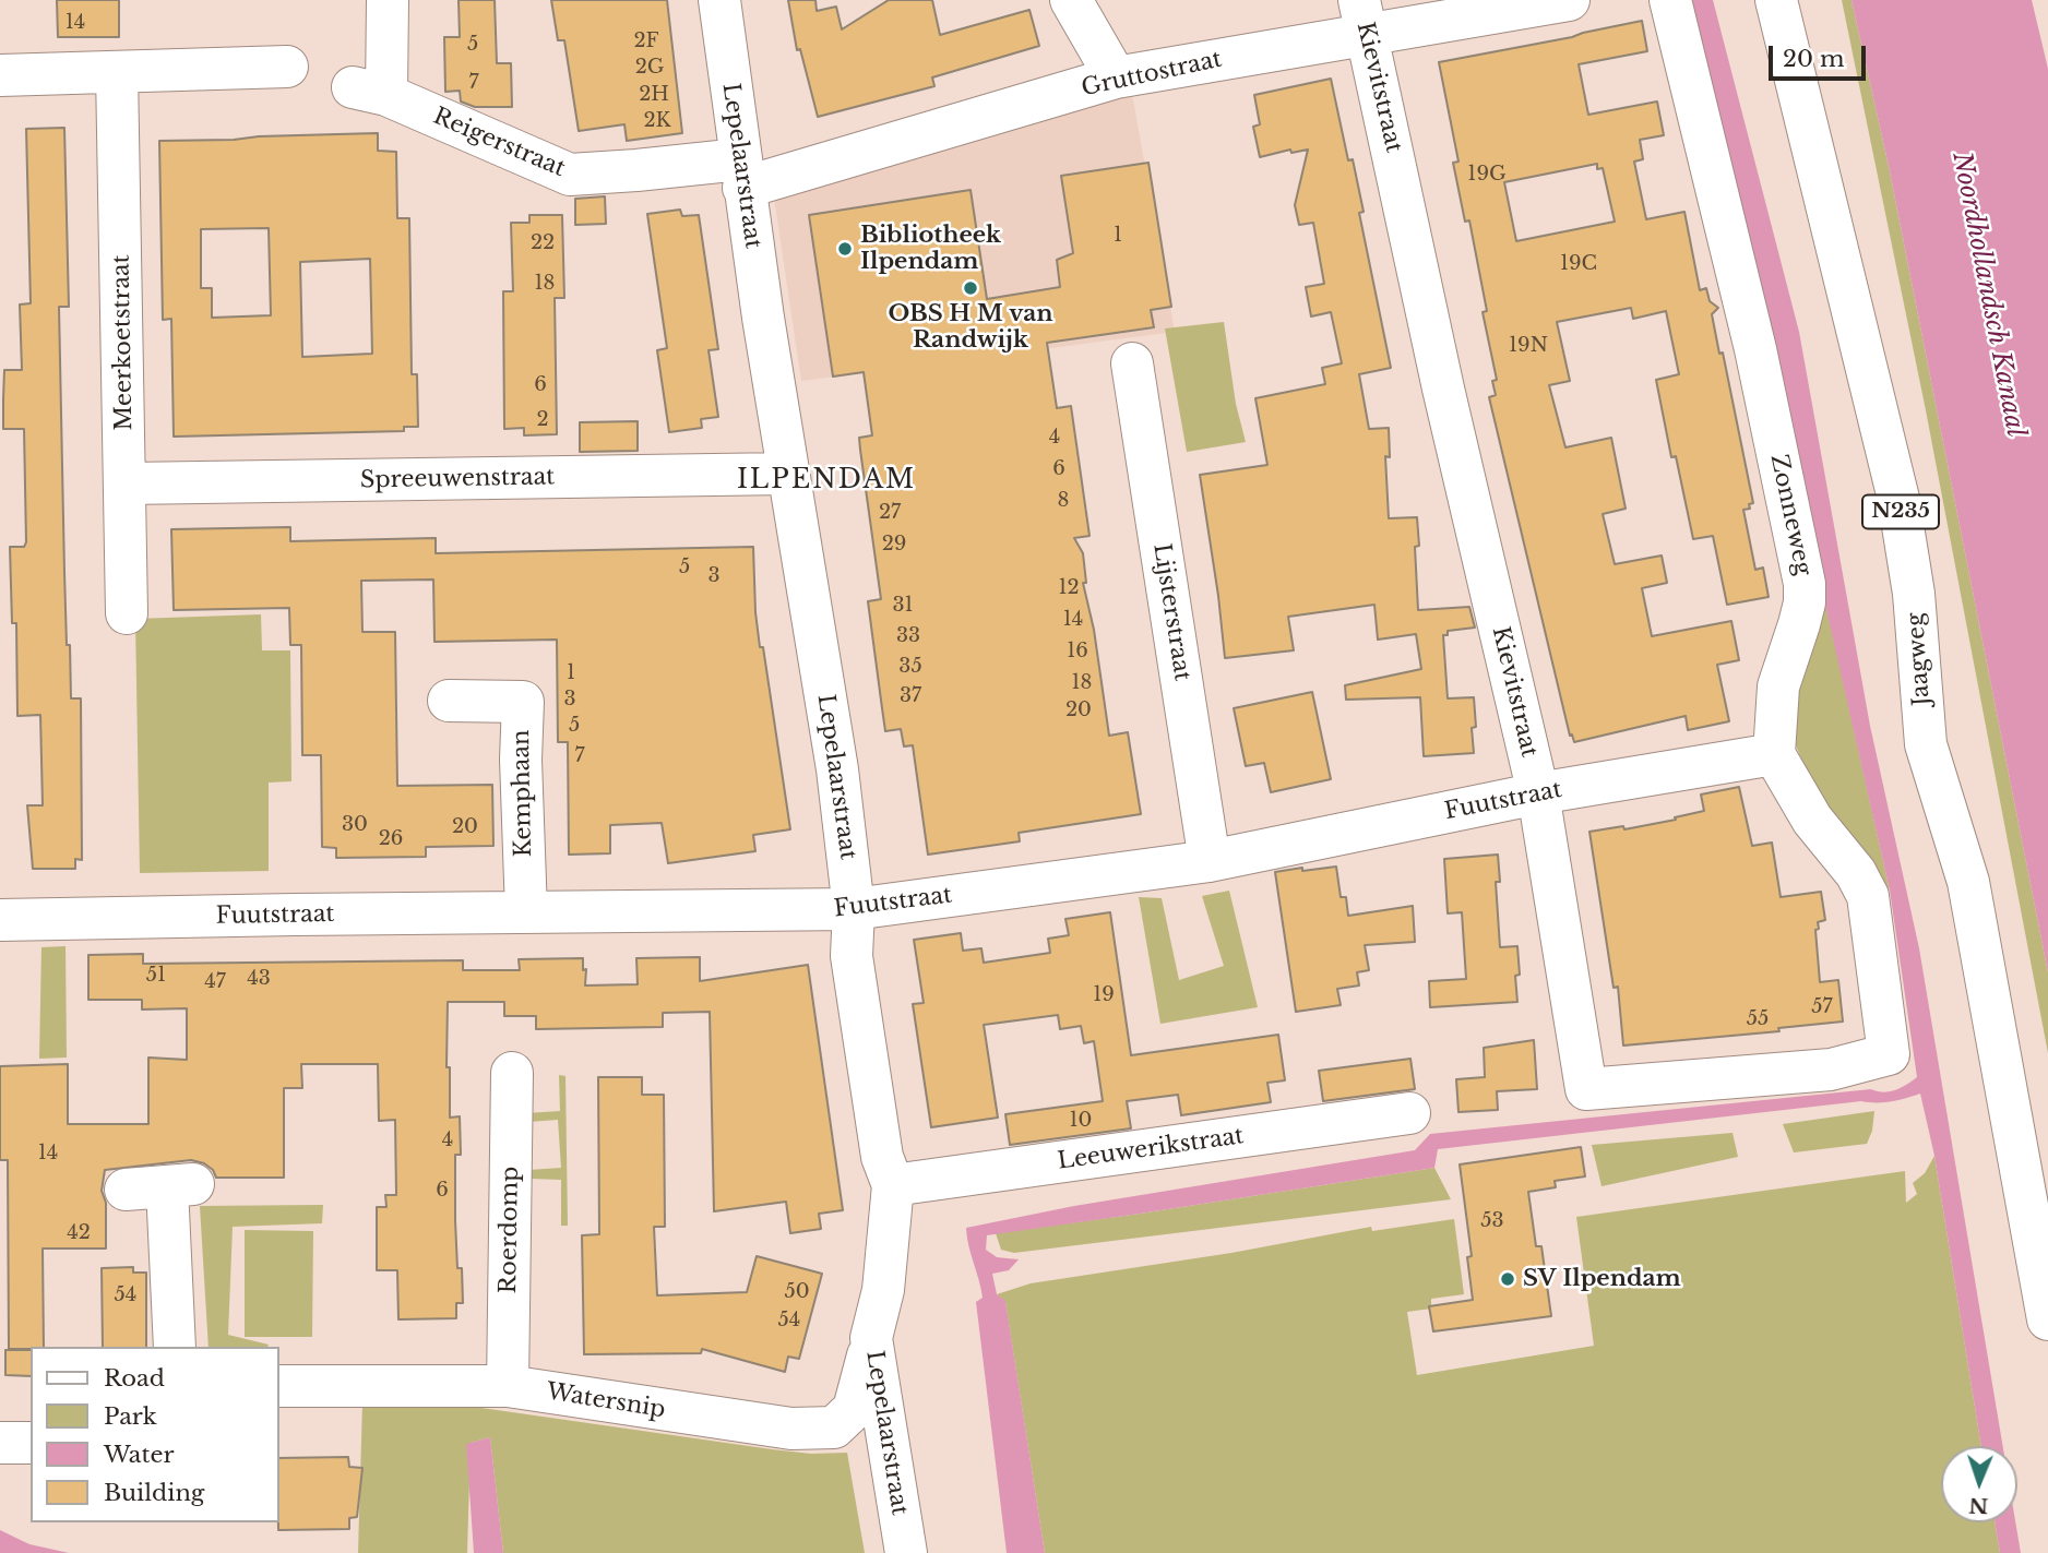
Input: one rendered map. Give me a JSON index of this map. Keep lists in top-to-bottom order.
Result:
{
  "streets": {
    "street": [
      "Gruttostraat",
      "Kievitstraat",
      "Reigerstraat",
      "Lepelaarstraat",
      "Meerkoetstraat",
      "Spreeuwenstraat",
      "N235",
      "Zonneweg",
      "Lijsterstraat",
      "Jaagweg",
      "Kemphaan",
      "Fuutstraat",
      "Leeuwerikstraat",
      "Roerdomp",
      "Watersnip"
    ]
  },
  "crossings": [
    ["Gruttostraat", "Kievitstraat"],
    ["Gruttostraat", "Reigerstraat"],
    ["Gruttostraat", "Lepelaarstraat"],
    ["Kievitstraat", "Zonneweg"],
    ["Kievitstraat", "Fuutstraat"],
    ["Reigerstraat", "Lepelaarstraat"],
    ["Lepelaarstraat", "Spreeuwenstraat"],
    ["Lepelaarstraat", "Fuutstraat"],
    ["Lepelaarstraat", "Leeuwerikstraat"],
    ["Lepelaarstraat", "Watersnip"],
    ["Meerkoetstraat", "Spreeuwenstraat"],
    ["Zonneweg", "Fuutstraat"],
    ["Lijsterstraat", "Fuutstraat"],
    ["Kemphaan", "Fuutstraat"],
    ["Roerdomp", "Watersnip"]
  ],
  "districts": ["ILPENDAM"],
  "water": ["Noordhollandsch Kanaal"],
  "places": ["Bibliotheek Ilpendam", "OBS H M van Randwijk", "SV Ilpendam"],
  "house_numbers": [
    "14",
    "2F",
    "5",
    "2G",
    "7",
    "2H",
    "2K",
    "19G",
    "1",
    "22",
    "19C",
    "18",
    "19N",
    "6",
    "2",
    "4",
    "6",
    "8",
    "27",
    "29",
    "5",
    "3",
    "12",
    "31",
    "14",
    "33",
    "16",
    "35",
    "1",
    "18",
    "37",
    "3",
    "20",
    "5",
    "7",
    "30",
    "20",
    "26",
    "51",
    "43",
    "47",
    "19",
    "57",
    "55",
    "10",
    "4",
    "14",
    "6",
    "53",
    "42",
    "50",
    "54",
    "54"
  ],
  "legend": [
    "Road",
    "Park",
    "Water",
    "Building"
  ],
  "scale_bar": "20 m",
  "north": "bottom"
}
